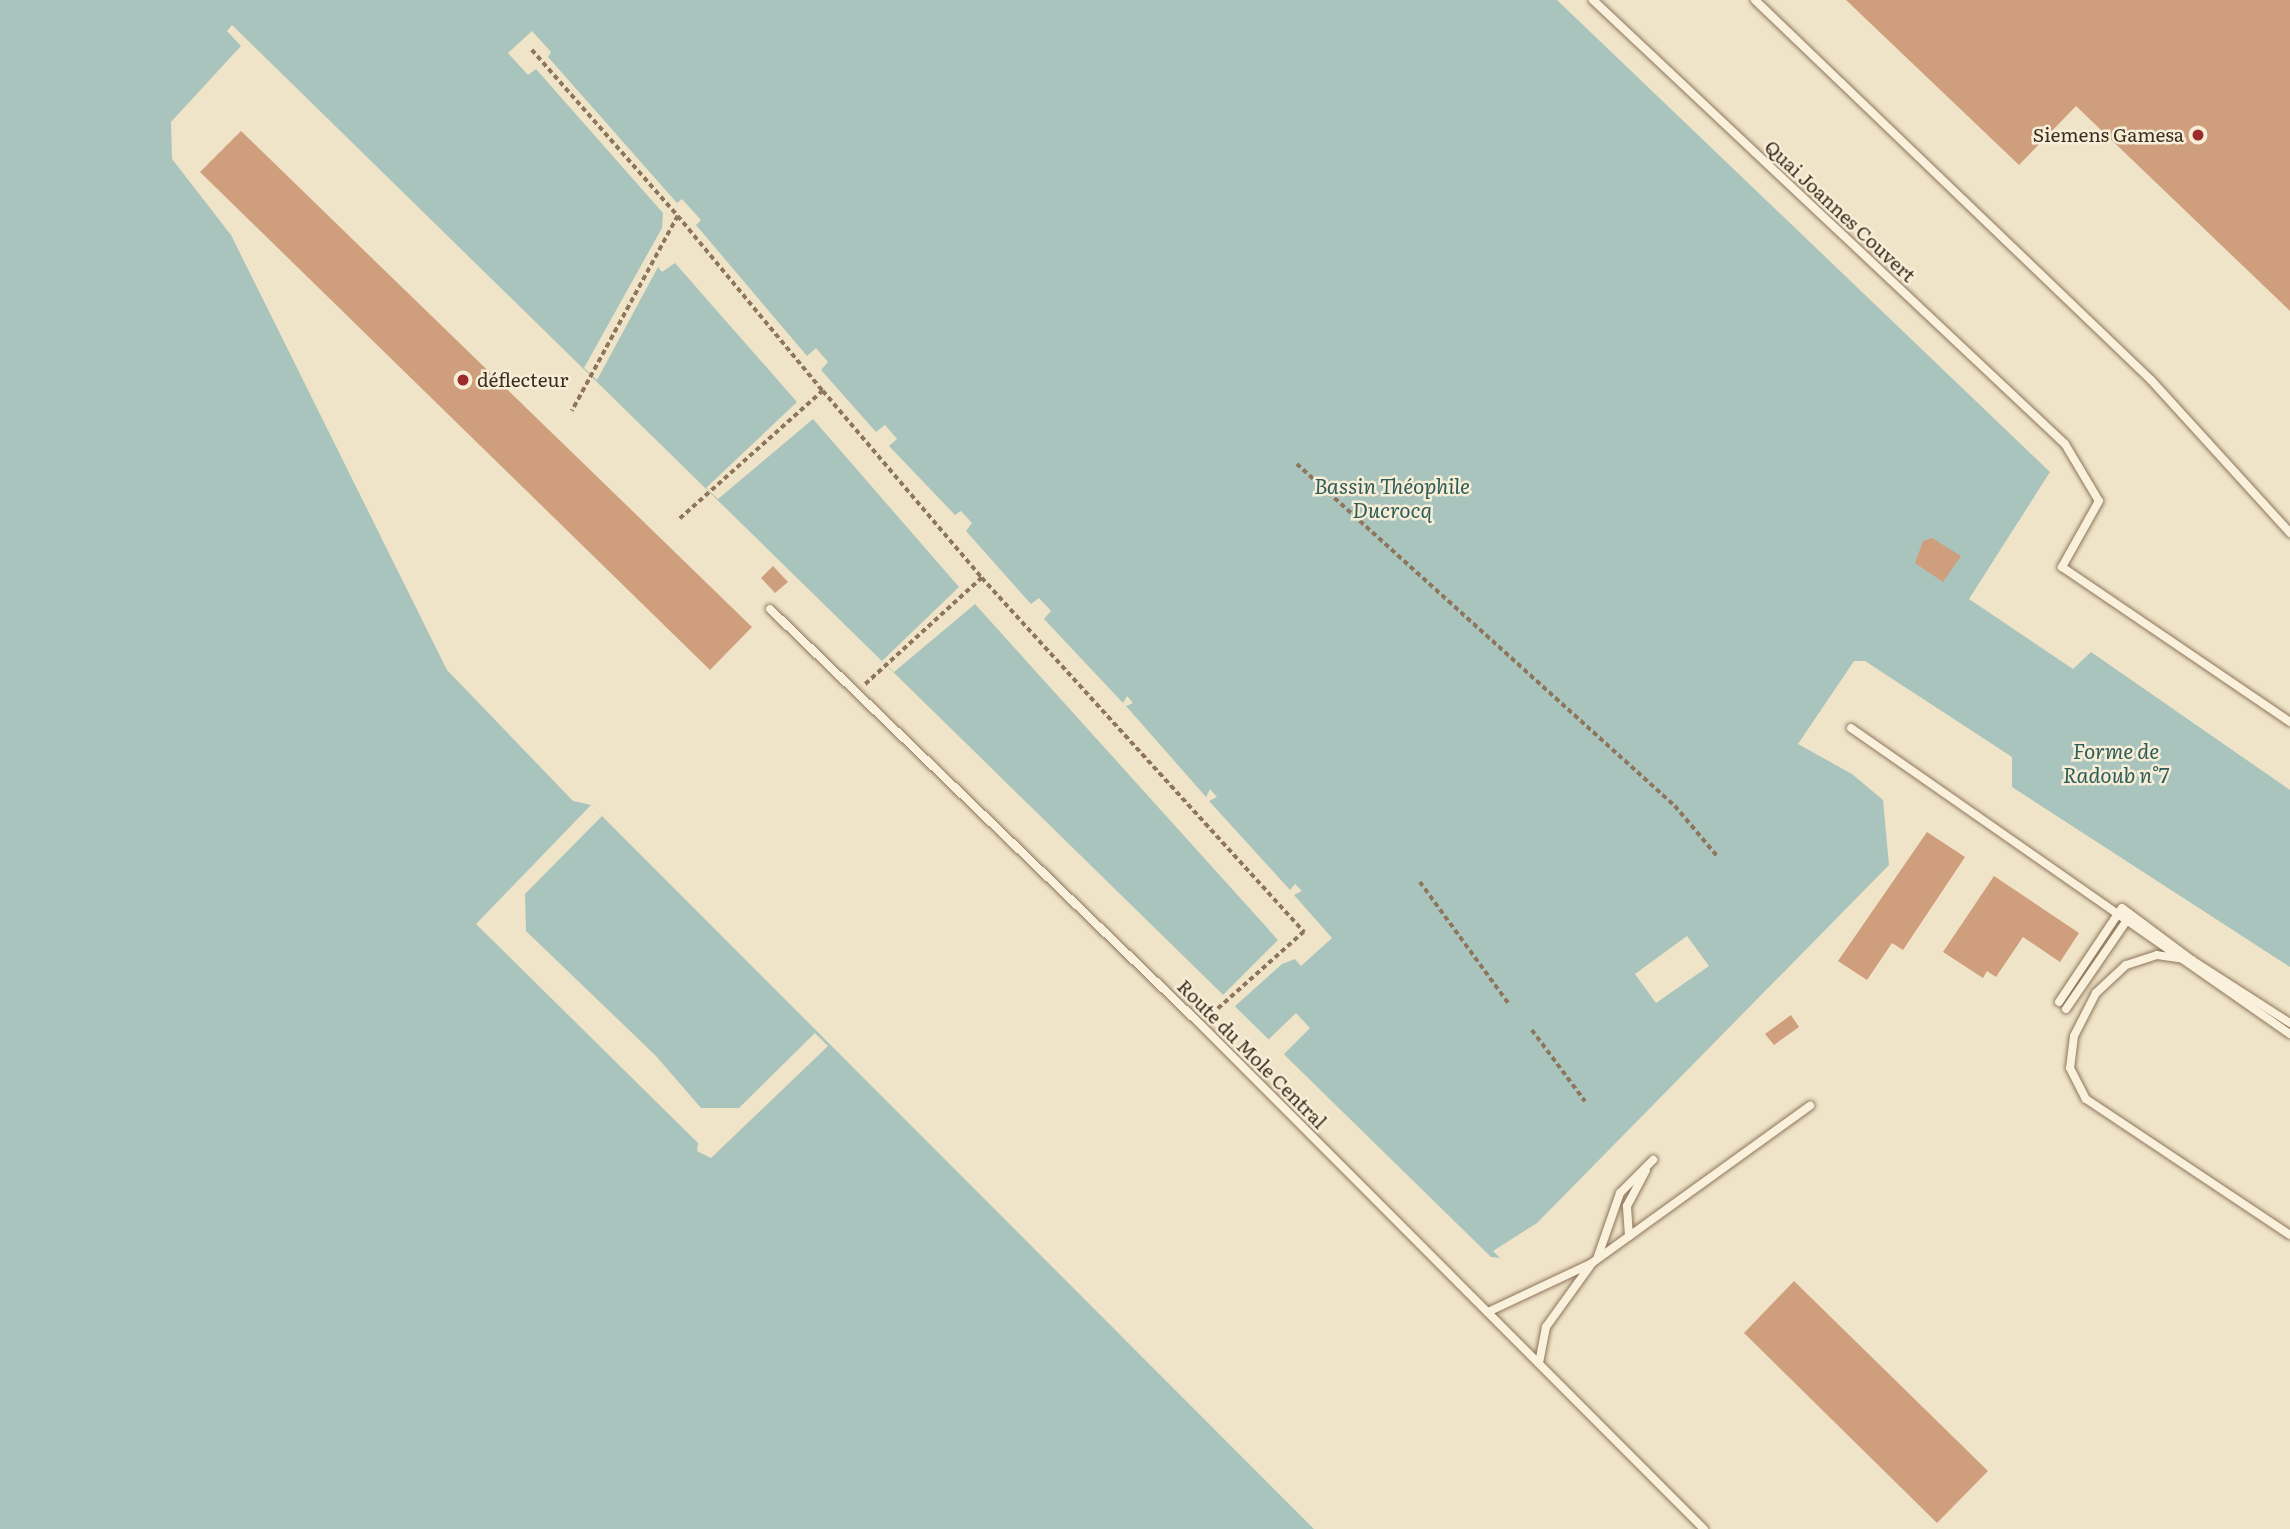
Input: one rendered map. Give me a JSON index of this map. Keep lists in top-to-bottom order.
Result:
{
  "streets": {
    "lane": ["Quai Joannes Couvert", "Route du Mole Central"]
  },
  "water": ["Bassin Théophile Ducrocq", "Forme de Radoub n°7"],
  "places": ["Siemens Gamesa", "déflecteur"]
}
